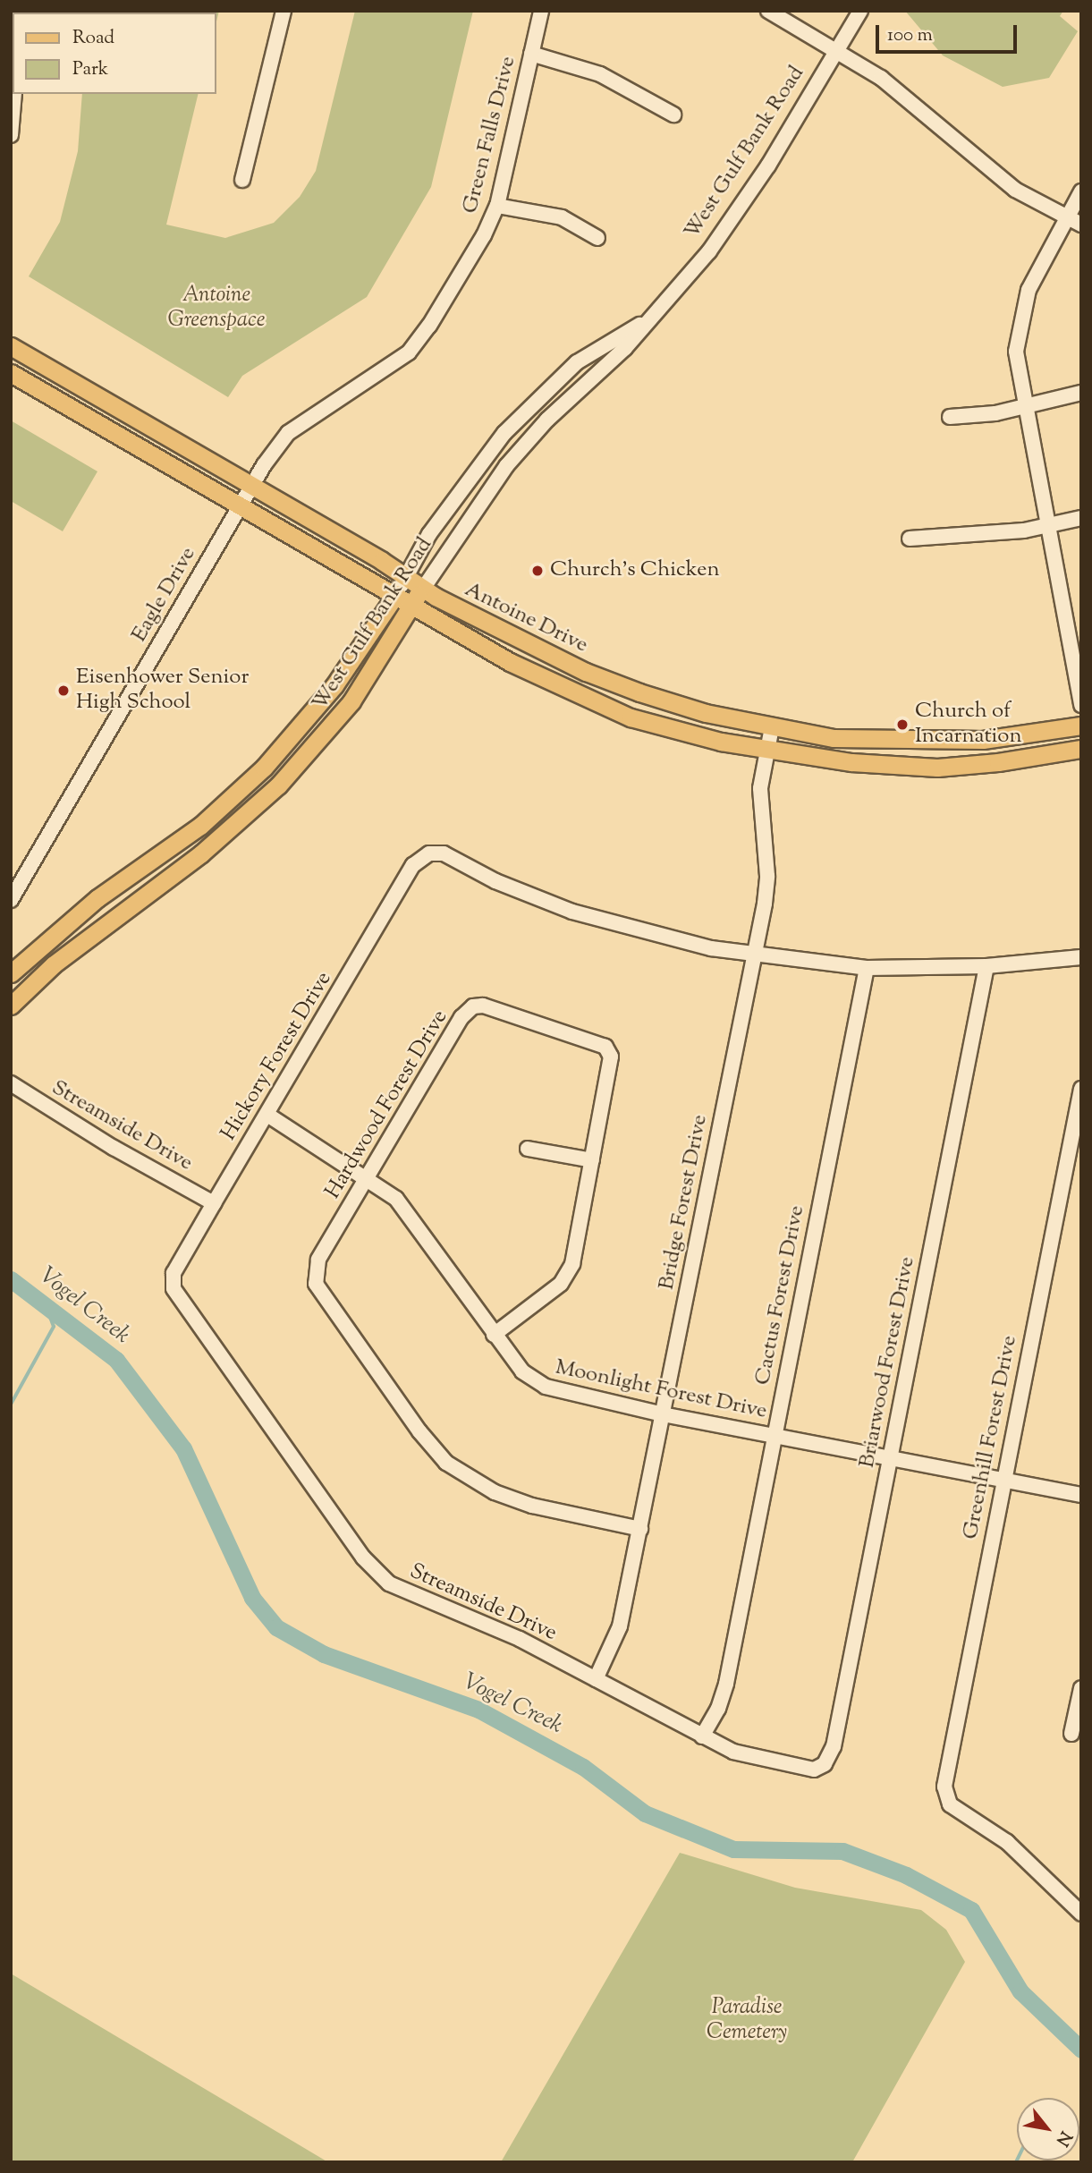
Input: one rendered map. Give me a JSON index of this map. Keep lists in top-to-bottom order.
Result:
{
  "streets": {
    "main road": ["West Gulf Bank Road", "Antoine Drive"],
    "street": [
      "Green Falls Drive",
      "Eagle Drive",
      "Hickory Forest Drive",
      "Hardwood Forest Drive",
      "Streamside Drive",
      "Bridge Forest Drive",
      "Cactus Forest Drive",
      "Briarwood Forest Drive",
      "Moonlight Forest Drive",
      "Greenhill Forest Drive"
    ]
  },
  "crossings": [
    ["Green Falls Drive", "Eagle Drive"],
    ["Green Falls Drive", "Antoine Drive"],
    ["West Gulf Bank Road", "Antoine Drive"],
    ["Eagle Drive", "Antoine Drive"],
    ["Antoine Drive", "Bridge Forest Drive"],
    ["Hickory Forest Drive", "Streamside Drive"],
    ["Hickory Forest Drive", "Bridge Forest Drive"],
    ["Hickory Forest Drive", "Moonlight Forest Drive"],
    ["Hardwood Forest Drive", "Bridge Forest Drive"],
    ["Hardwood Forest Drive", "Moonlight Forest Drive"],
    ["Streamside Drive", "Bridge Forest Drive"],
    ["Streamside Drive", "Cactus Forest Drive"],
    ["Streamside Drive", "Briarwood Forest Drive"],
    ["Bridge Forest Drive", "Moonlight Forest Drive"],
    ["Cactus Forest Drive", "Moonlight Forest Drive"],
    ["Briarwood Forest Drive", "Moonlight Forest Drive"],
    ["Moonlight Forest Drive", "Greenhill Forest Drive"]
  ],
  "water": ["Vogel Creek"],
  "parks": ["Antoine Greenspace", "Paradise Cemetery"],
  "places": ["Church's Chicken", "Eisenhower Senior High School", "Church of Incarnation"],
  "legend": ["Road", "Park"],
  "scale_bar": "100 m",
  "north": "bottom right"
}
